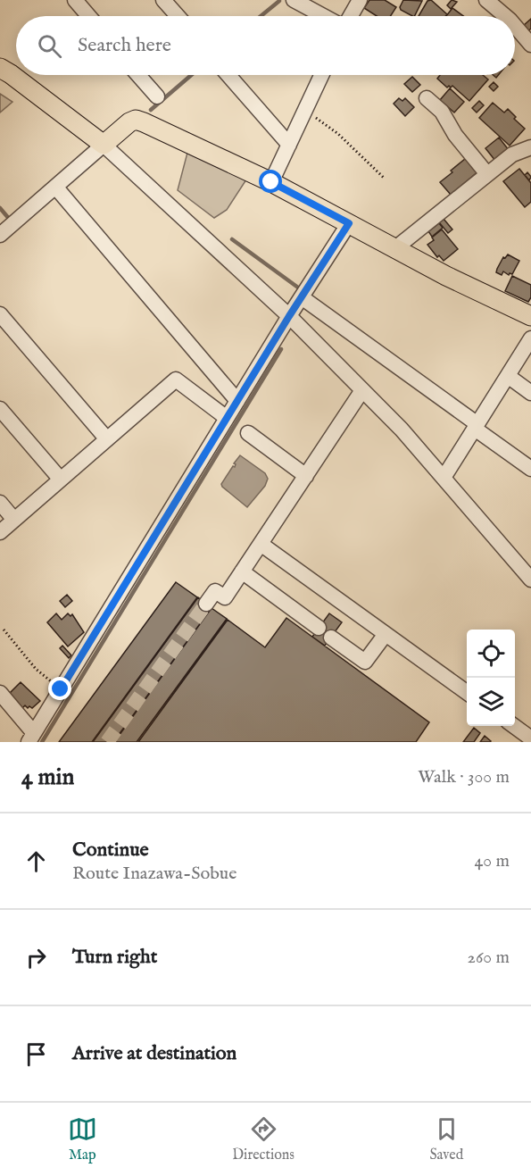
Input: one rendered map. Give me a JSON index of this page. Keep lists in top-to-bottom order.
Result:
{
  "page": {
    "search": "Search here",
    "heading": ["4 min", "Walk · 300 m"],
    "list": [
      ["Continue", "Route Inazawa-Sobue", "40 m"],
      ["Turn right", "260 m"],
      "Arrive at destination"
    ],
    "nav": ["Map", "Directions", "Saved"]
  }
}
